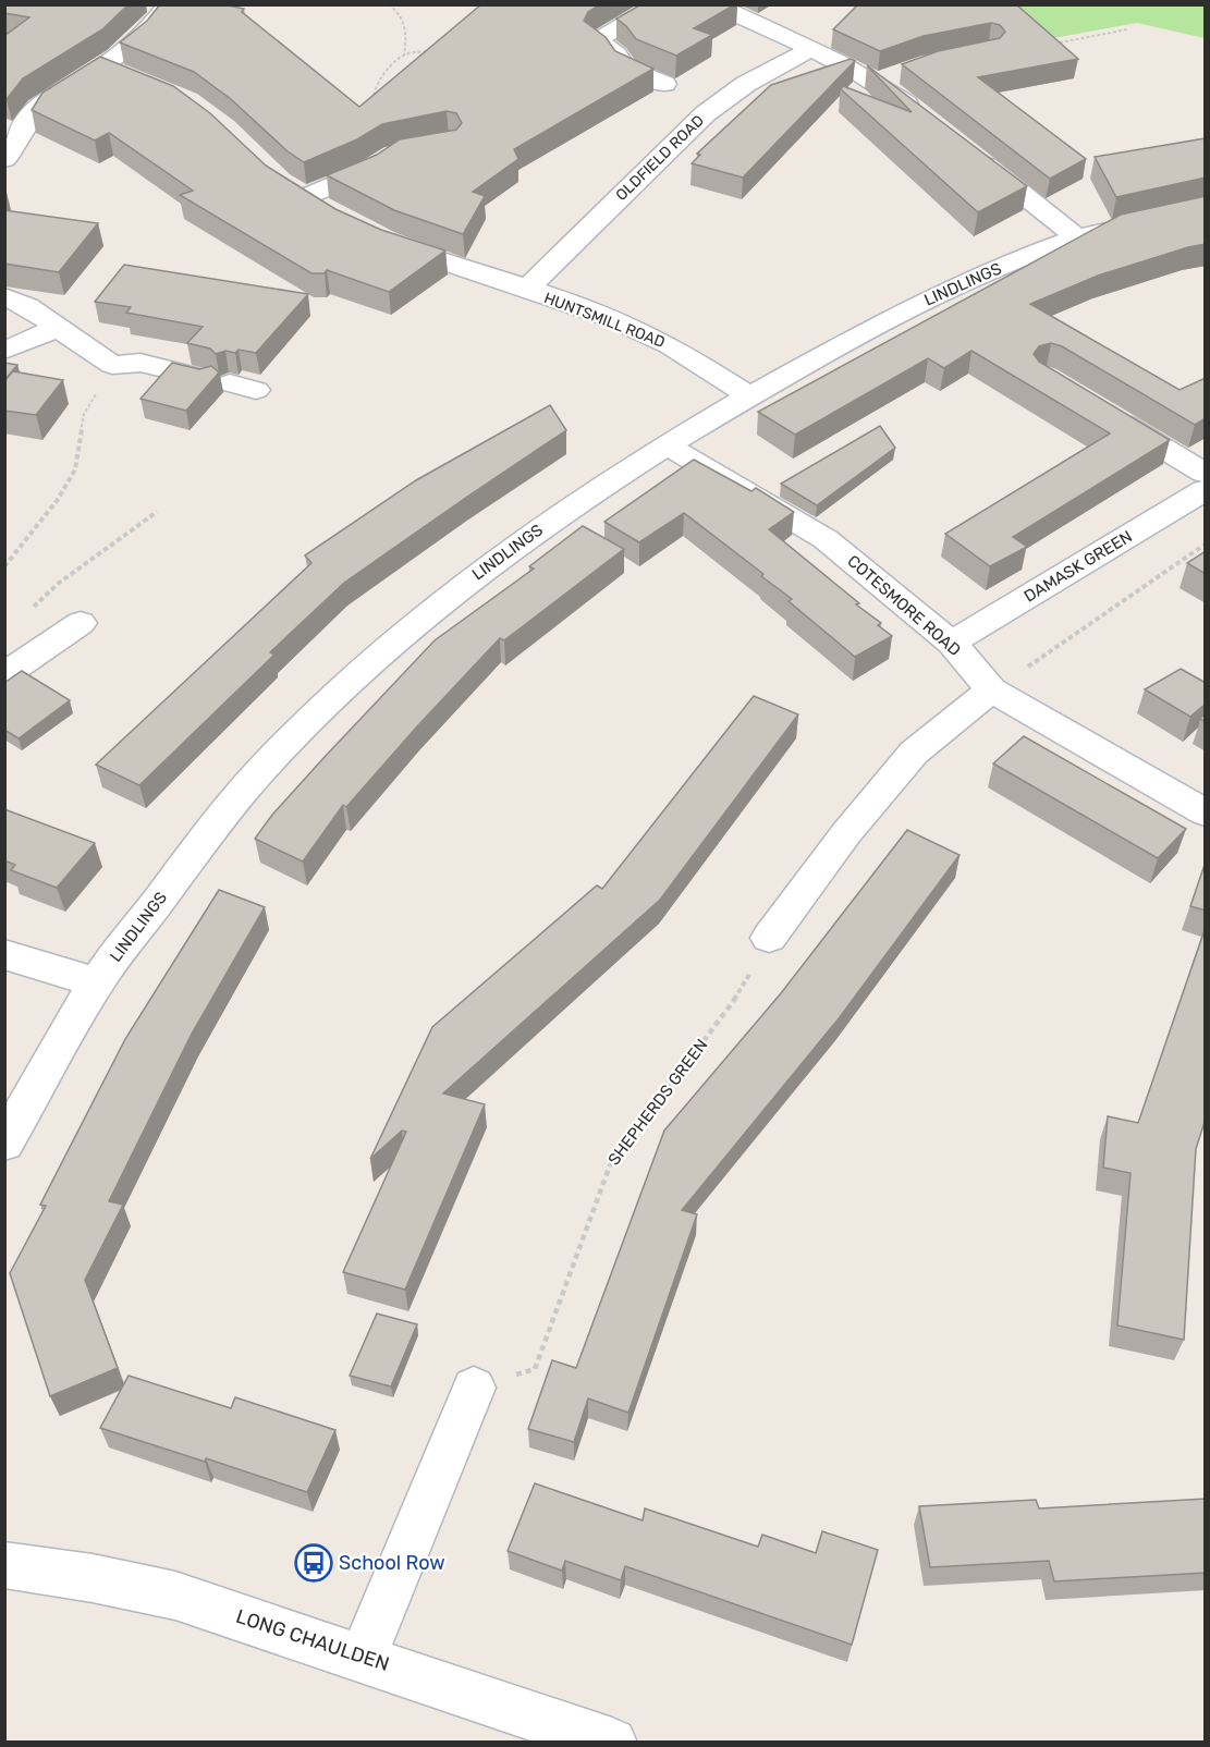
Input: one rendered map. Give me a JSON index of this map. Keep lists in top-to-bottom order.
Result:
{
  "streets": {
    "street": [
      "OLDFIELD ROAD",
      "LINDLINGS",
      "HUNTSMILL ROAD",
      "DAMASK GREEN",
      "COTESMORE ROAD",
      "LONG CHAULDEN"
    ],
    "path": ["SHEPHERDS GREEN"]
  },
  "crossings": [
    ["OLDFIELD ROAD", "HUNTSMILL ROAD"],
    ["LINDLINGS", "HUNTSMILL ROAD"],
    ["LINDLINGS", "COTESMORE ROAD"],
    ["DAMASK GREEN", "COTESMORE ROAD"]
  ],
  "places": {
    "bus stop": ["School Row"]
  }
}
